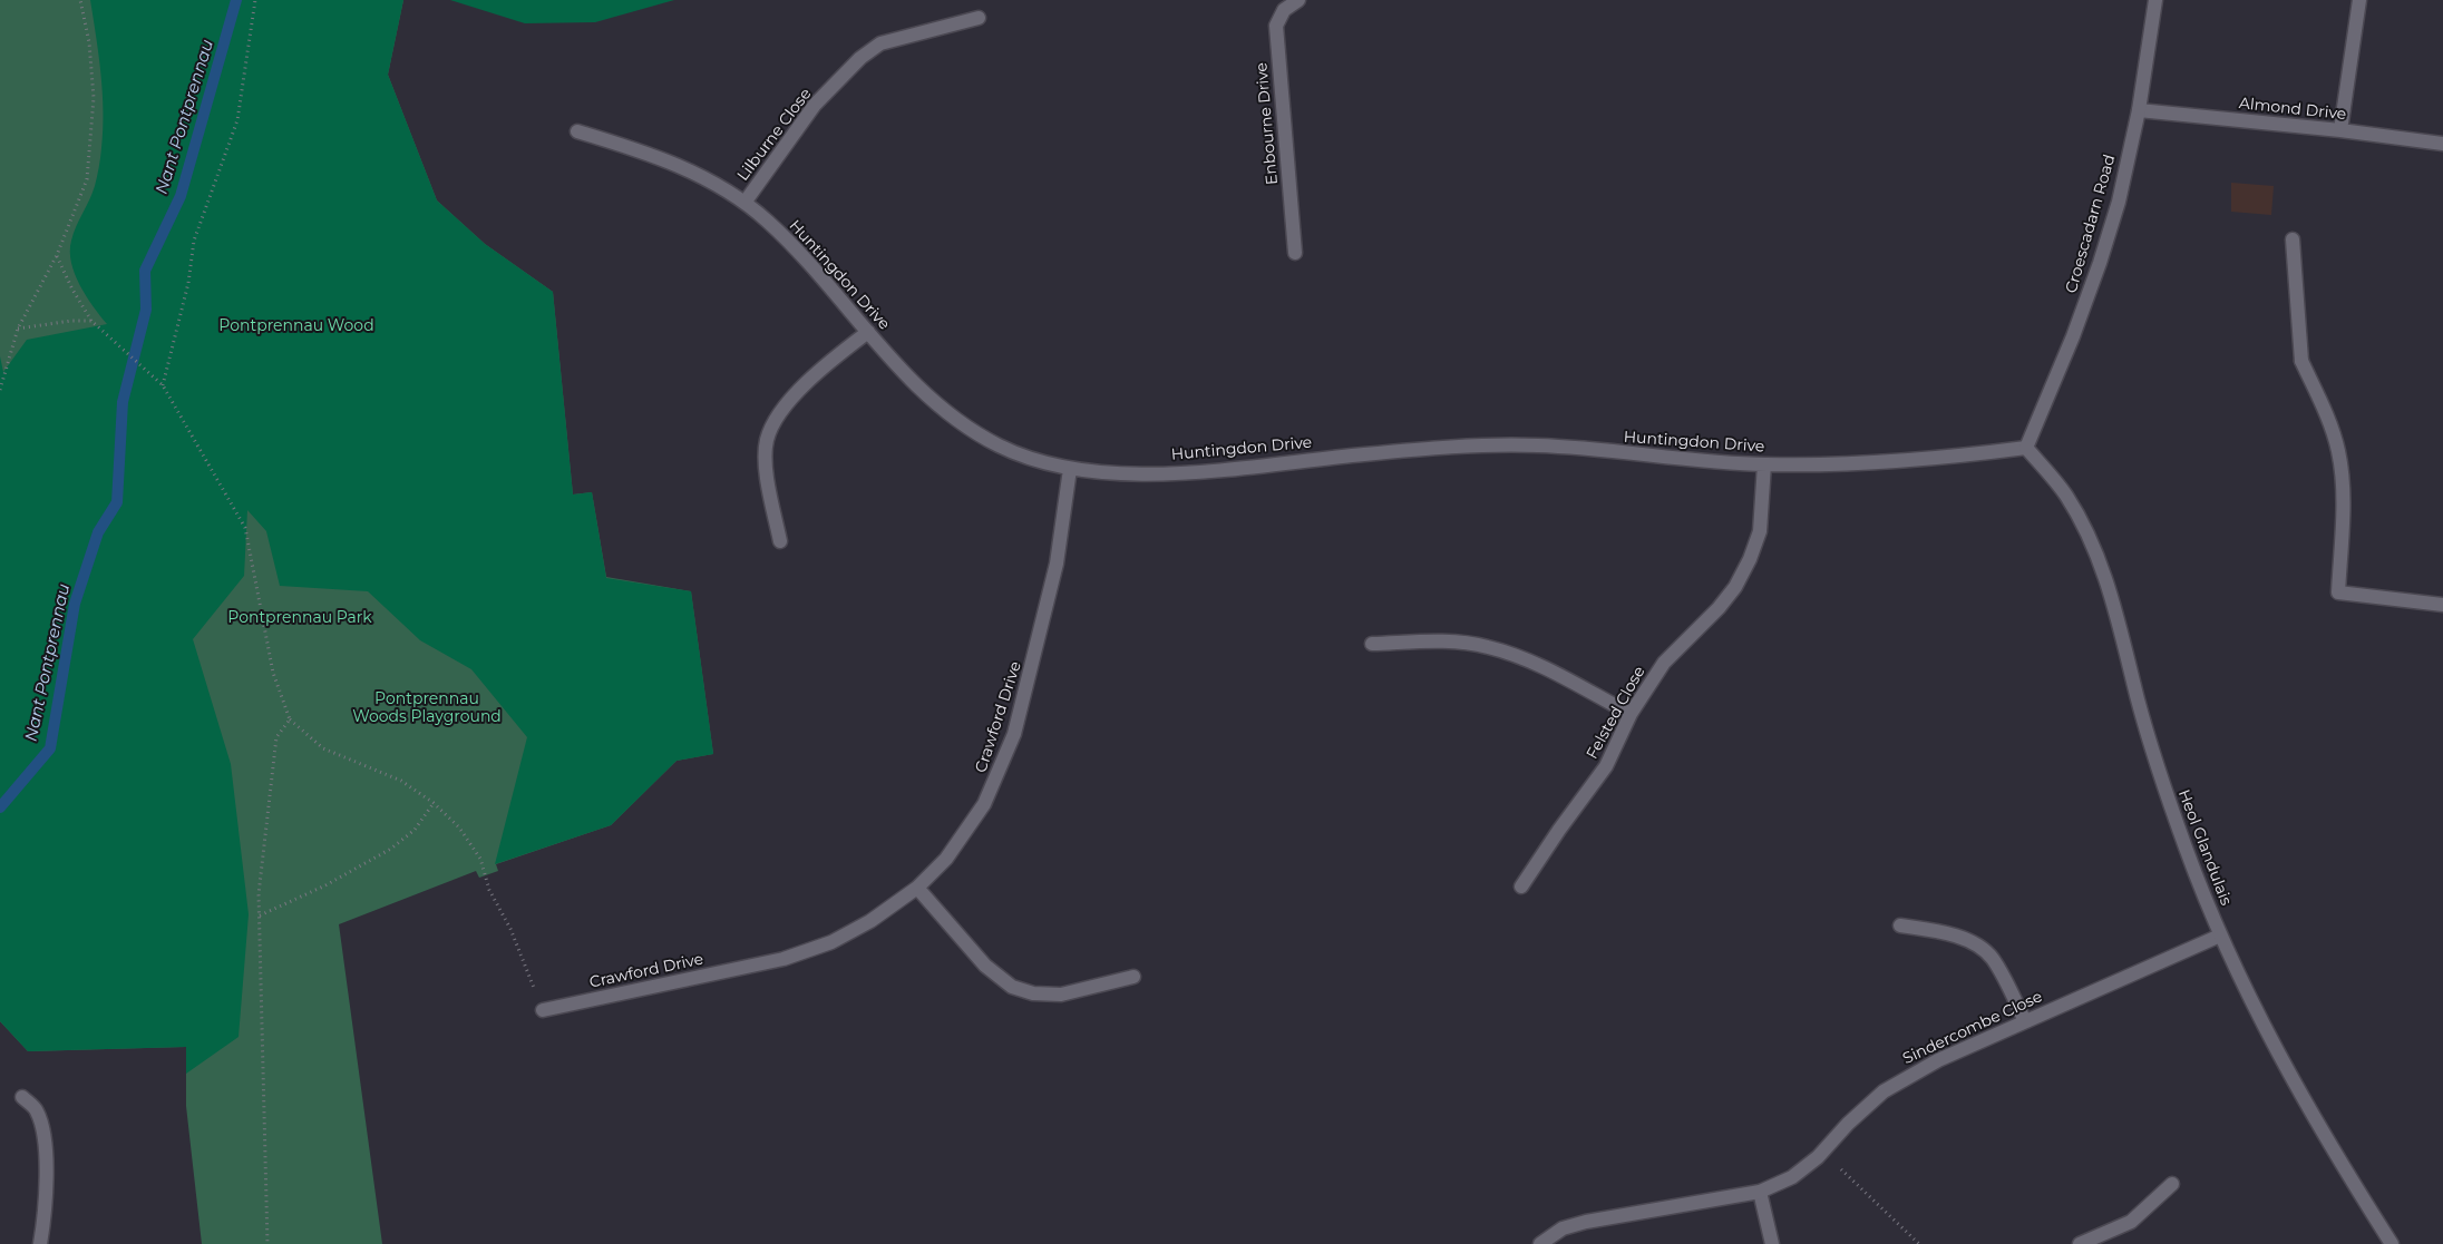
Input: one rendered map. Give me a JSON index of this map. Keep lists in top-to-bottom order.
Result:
{
  "streets": {
    "street": [
      "Almond Drive",
      "Enbourne Drive",
      "Lilburne Close",
      "Croescadarn Road",
      "Huntingdon Drive",
      "Felsted Close",
      "Crawford Drive",
      "Heol Glandulais",
      "Sindercombe Close"
    ]
  },
  "crossings": [
    ["Almond Drive", "Croescadarn Road"],
    ["Lilburne Close", "Huntingdon Drive"],
    ["Croescadarn Road", "Huntingdon Drive"],
    ["Croescadarn Road", "Heol Glandulais"],
    ["Huntingdon Drive", "Felsted Close"],
    ["Huntingdon Drive", "Crawford Drive"],
    ["Huntingdon Drive", "Heol Glandulais"],
    ["Heol Glandulais", "Sindercombe Close"]
  ],
  "water": ["Nant Pontprennau"],
  "parks": ["Pontprennau Wood", "Pontprennau Park", "Pontprennau Woods Playground"]
}
